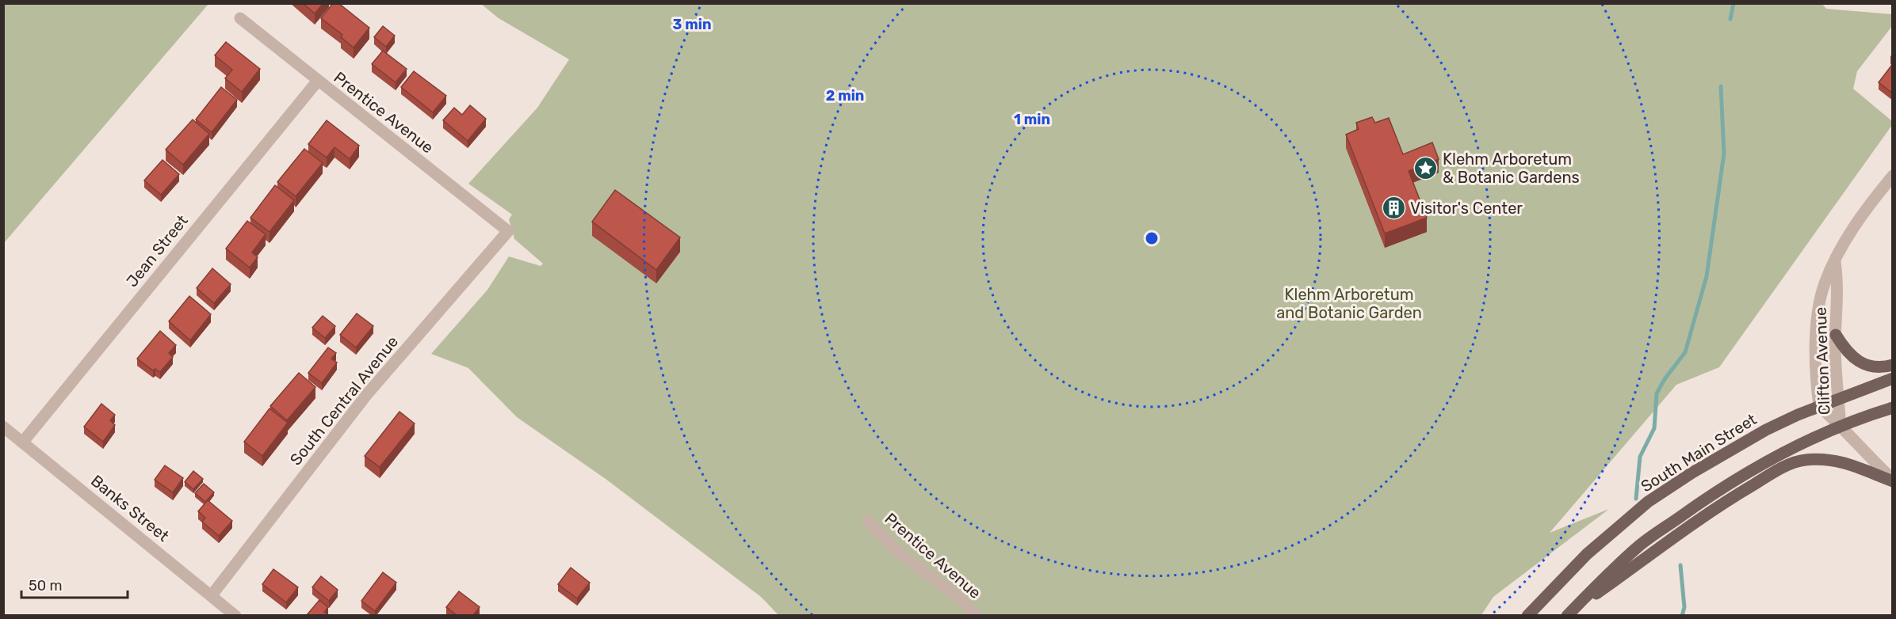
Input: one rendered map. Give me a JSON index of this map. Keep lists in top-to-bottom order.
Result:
{
  "streets": {
    "main road": ["South Main Street"],
    "street": [
      "Prentice Avenue",
      "Jean Street",
      "Clifton Avenue",
      "South Central Avenue",
      "Banks Street"
    ]
  },
  "crossings": [
    ["Prentice Avenue", "Jean Street"],
    ["Prentice Avenue", "South Central Avenue"],
    ["Jean Street", "Banks Street"],
    ["Clifton Avenue", "South Main Street"],
    ["South Central Avenue", "Banks Street"]
  ],
  "parks": ["Klehm Arboretum and Botanic Garden"],
  "places": {
    "place": ["Klehm Arboretum & Botanic Gardens"],
    "building": ["Visitor's Center"]
  },
  "scale_bar": "50 m",
  "rings": ["3 min", "2 min", "1 min"]
}
